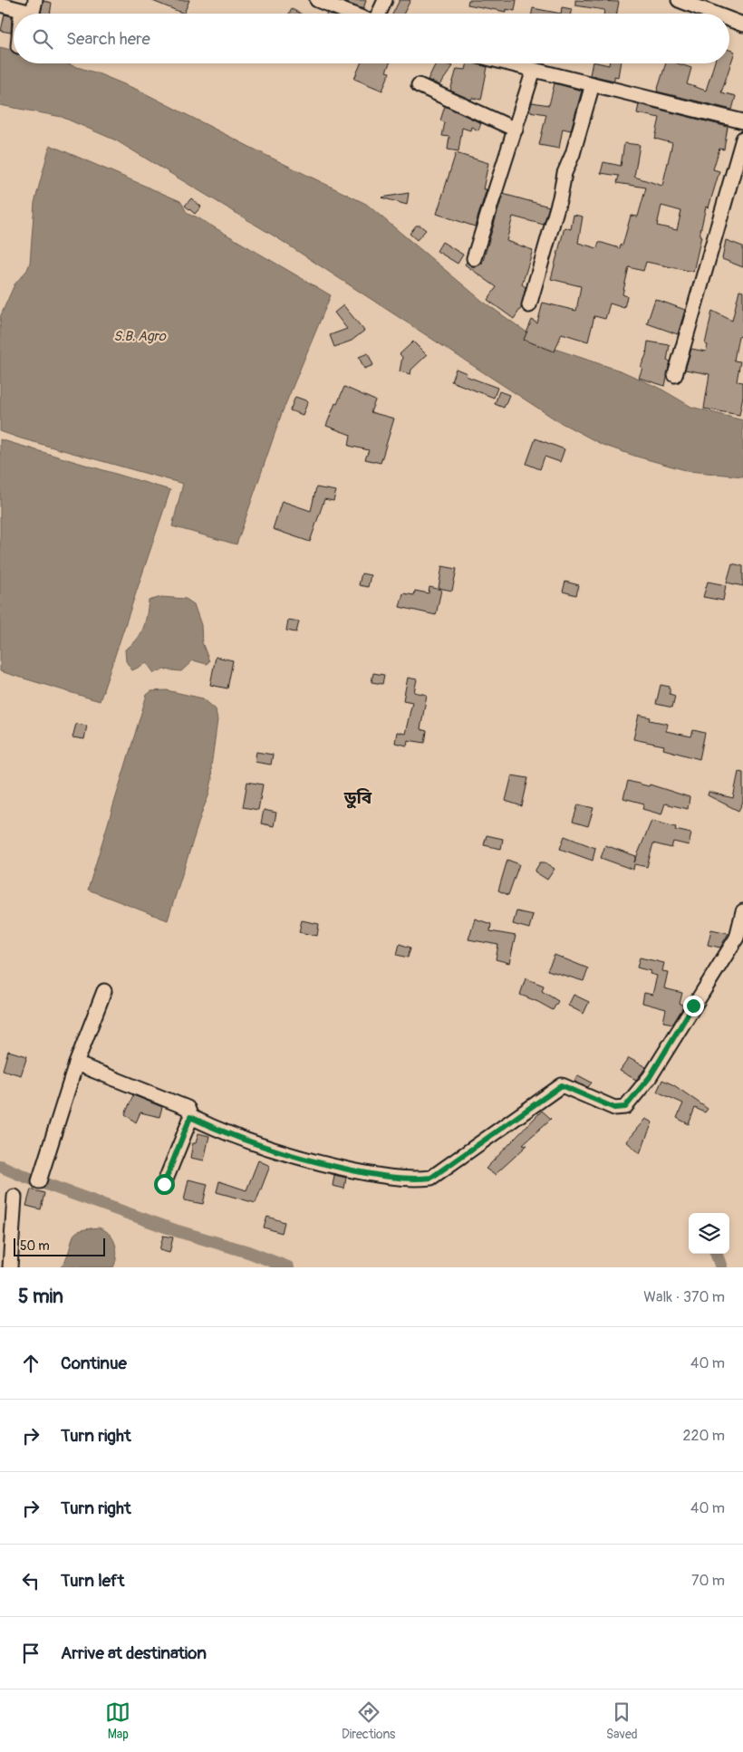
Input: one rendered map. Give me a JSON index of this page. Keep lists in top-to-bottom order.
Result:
{
  "districts": ["ডুবি"],
  "water": ["S.B. Agro"],
  "scale_bar": "50 m",
  "page": {
    "search": "Search here",
    "scale": "50 m",
    "heading": ["5 min", "Walk · 370 m"],
    "list": [
      ["Continue", "40 m"],
      ["Turn right", "220 m"],
      ["Turn right", "40 m"],
      ["Turn left", "70 m"],
      "Arrive at destination"
    ],
    "nav": ["Map", "Directions", "Saved"]
  }
}
